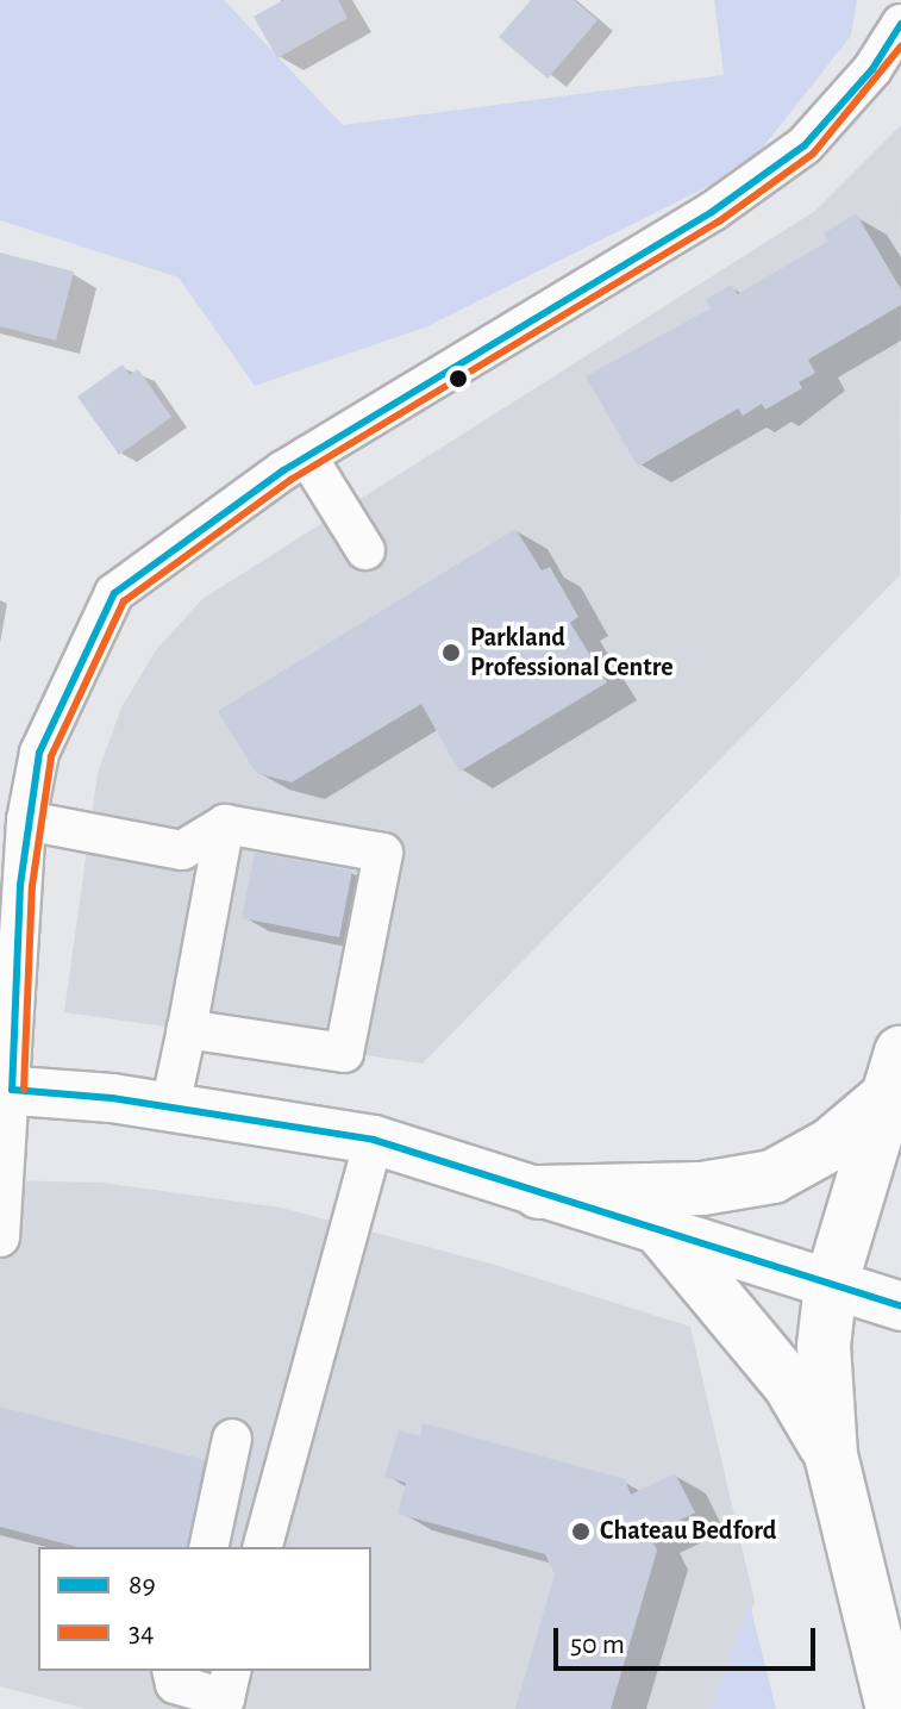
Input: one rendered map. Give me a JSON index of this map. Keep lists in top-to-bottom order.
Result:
{
  "places": ["Parkland Professional Centre", "Chateau Bedford"],
  "lines": ["transit line 89", "transit line 34"],
  "legend": ["89", "34"],
  "scale_bar": "50 m"
}
